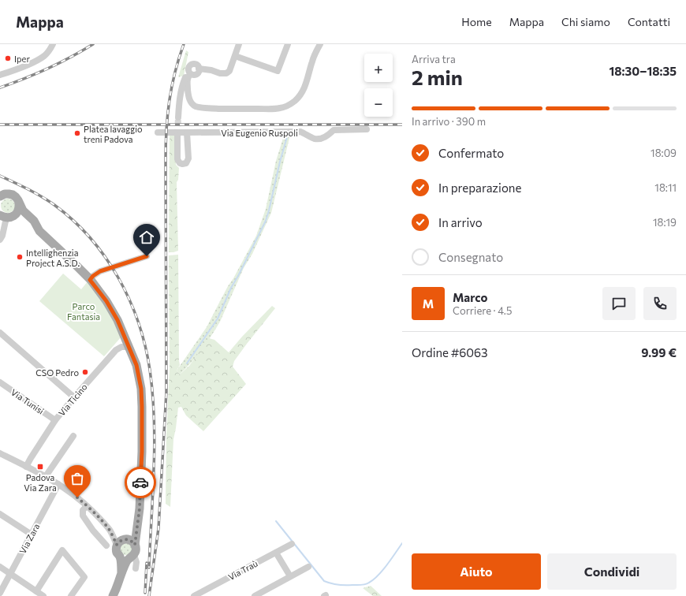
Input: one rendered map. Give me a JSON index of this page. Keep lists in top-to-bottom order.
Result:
{
  "streets": {
    "street": [
      "Via Eugenio Ruspoli",
      "Via Ticino",
      "Via Tunisi",
      "Via Zara",
      "Via Traù"
    ]
  },
  "crossings": [
    ["Via Ticino", "Via Tunisi"]
  ],
  "parks": ["Parco Fantasia"],
  "places": {
    "other": [
      "Iper",
      "Platea lavaggio treni Padova",
      "Intellighenzia Project A.S.D.",
      "CSO Pedro"
    ],
    "transit": ["Padova Via Zara"]
  },
  "page": {
    "header": "Mappa",
    "nav": [
      "Home",
      "Mappa",
      "Chi siamo",
      "Contatti"
    ],
    "heading": ["2 min", "Arriva tra", "18:30–18:35"],
    "panel": [
      "Marco",
      "Corriere · 4.5",
      "Ordine #6063",
      "9.99 €"
    ],
    "map_buttons": ["+", "−"],
    "bar": "In arrivo · 390 m",
    "list": [
      ["Confermato", "18:09"],
      ["In preparazione", "18:11"],
      ["In arrivo", "18:19"],
      "Consegnato"
    ],
    "round": "M",
    "buttons": ["Aiuto", "Condividi"]
  }
}
